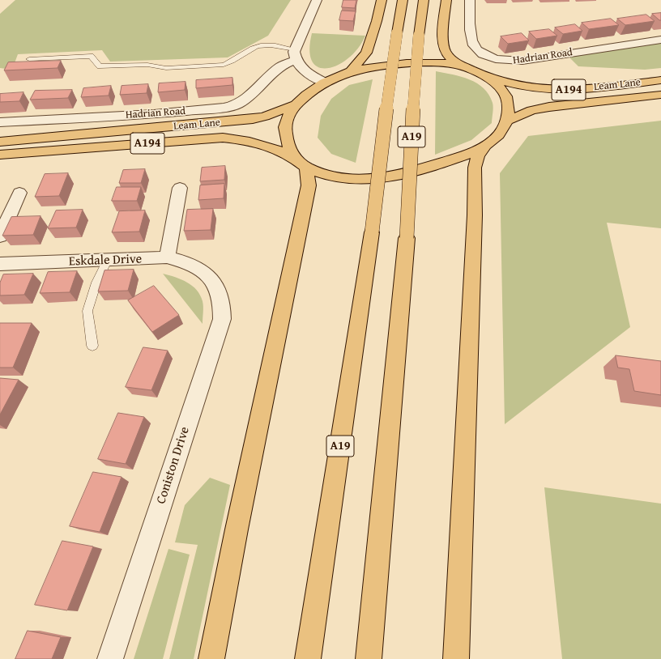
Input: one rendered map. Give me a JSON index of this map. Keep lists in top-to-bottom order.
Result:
{
  "streets": {
    "highway": ["Leam Lane", "A194", "A19"],
    "street": ["Hadrian Road", "Eskdale Drive", "Coniston Drive"]
  },
  "crossings": [
    ["Leam Lane", "A194"],
    ["Eskdale Drive", "Coniston Drive"]
  ]
}
